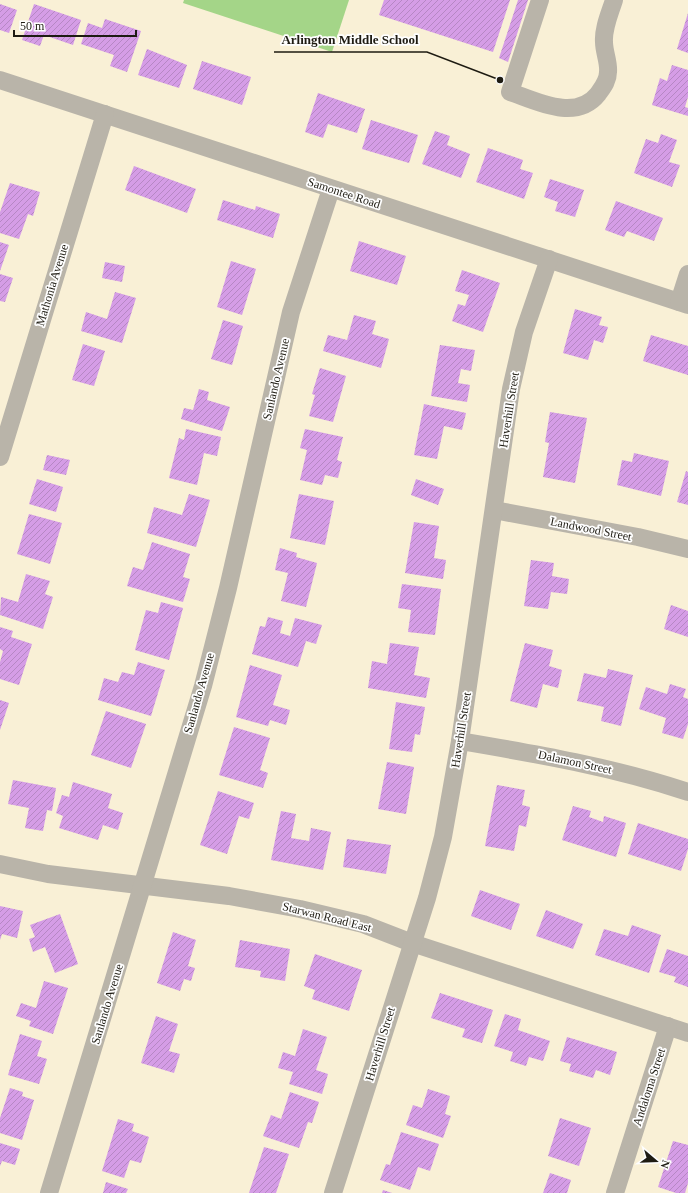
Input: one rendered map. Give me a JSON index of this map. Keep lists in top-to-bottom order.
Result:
{
  "streets": {
    "street": [
      "Samontee Road",
      "Mathonia Avenue",
      "Sanlando Avenue",
      "Haverhill Street",
      "Landwood Street",
      "Dalamon Street",
      "Starwan Road East",
      "Andaloma Street"
    ]
  },
  "crossings": [
    ["Samontee Road", "Mathonia Avenue"],
    ["Samontee Road", "Sanlando Avenue"],
    ["Samontee Road", "Haverhill Street"],
    ["Sanlando Avenue", "Starwan Road East"],
    ["Haverhill Street", "Landwood Street"],
    ["Haverhill Street", "Dalamon Street"],
    ["Haverhill Street", "Starwan Road East"],
    ["Starwan Road East", "Andaloma Street"]
  ],
  "places": ["Arlington Middle School"],
  "scale_bar": "50 m",
  "north": "right"
}
